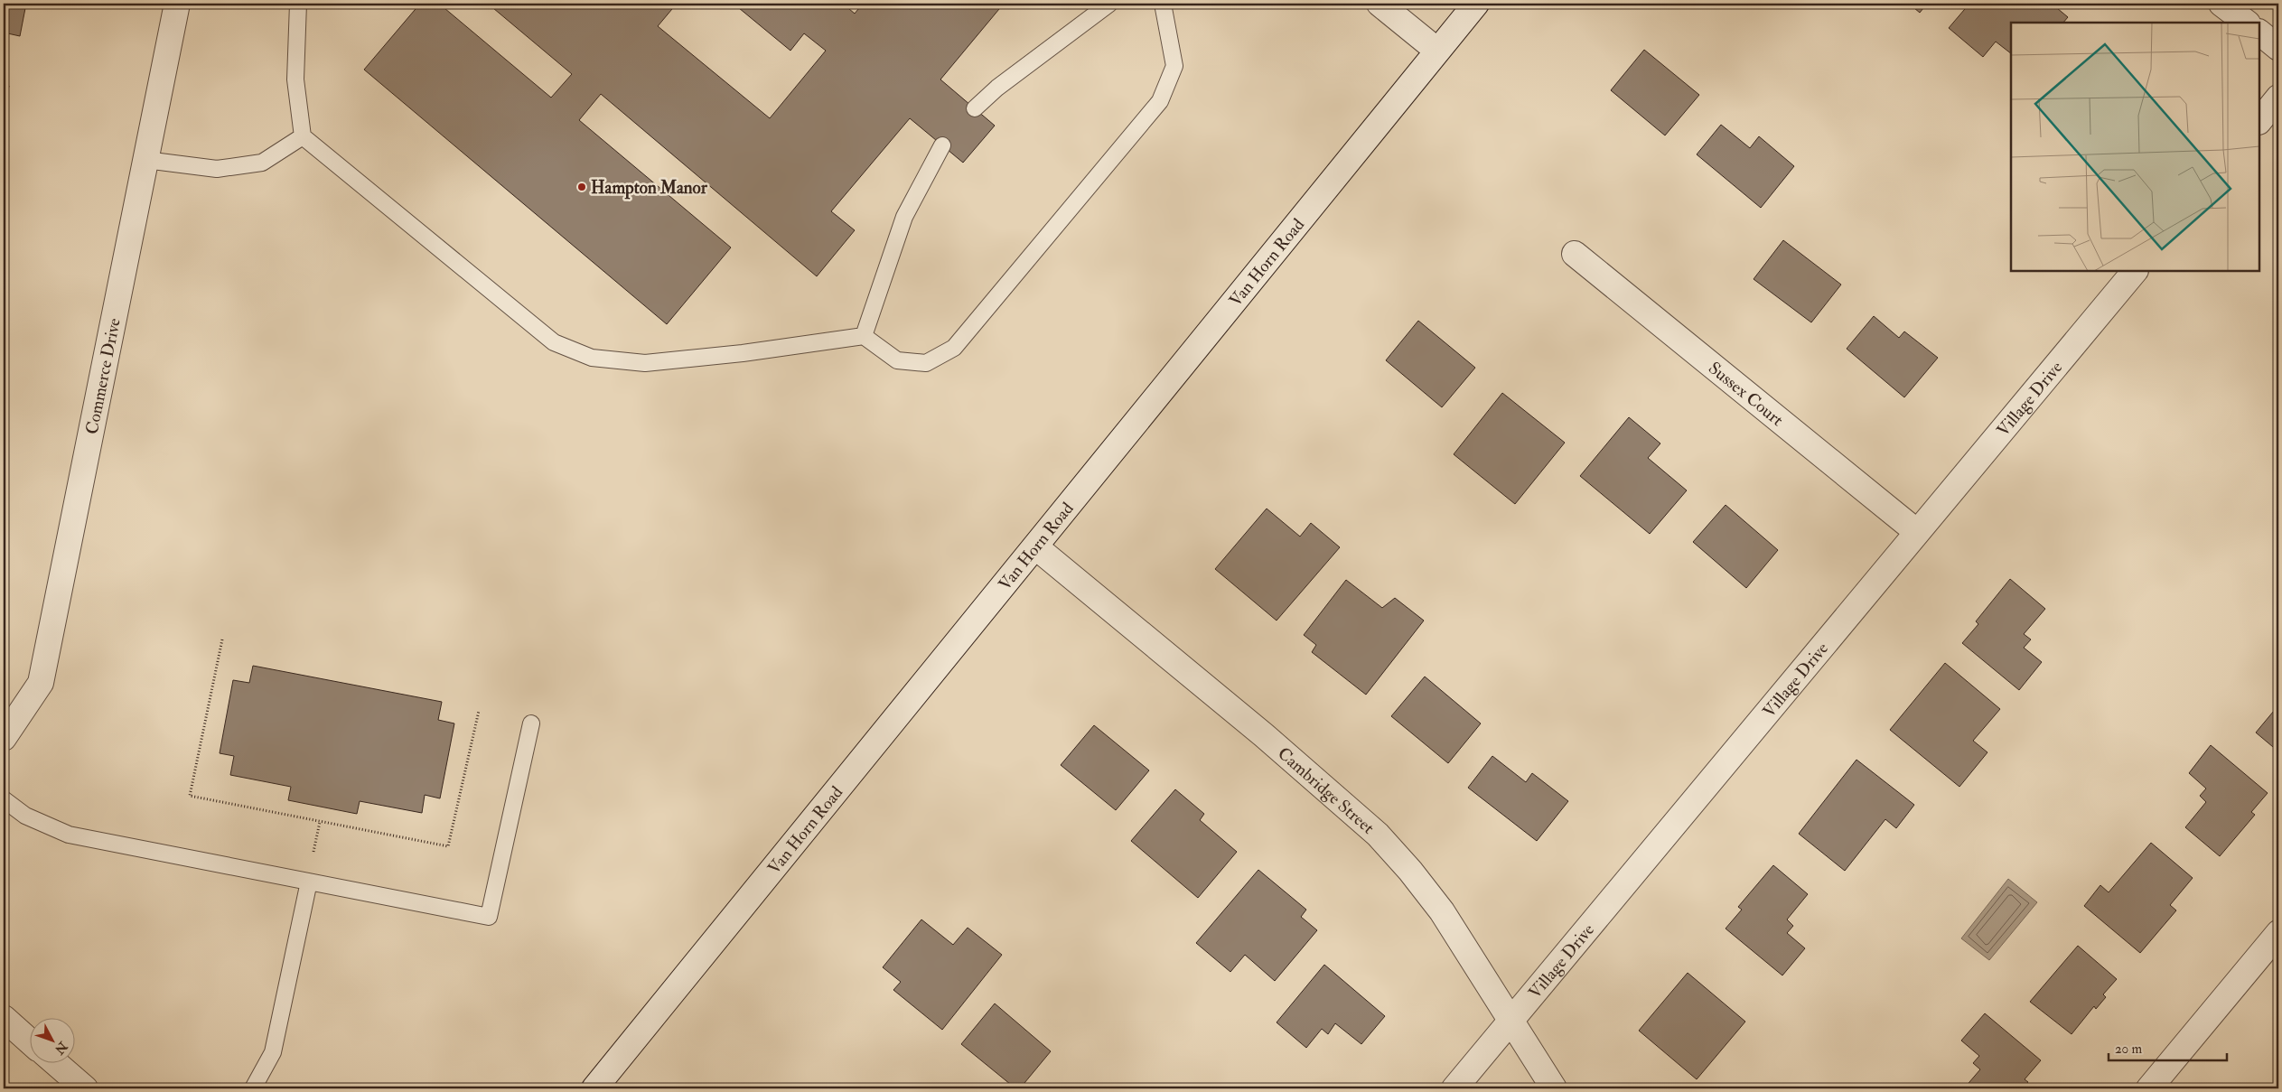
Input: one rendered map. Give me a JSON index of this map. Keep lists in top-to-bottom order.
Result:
{
  "streets": {
    "street": [
      "Van Horn Road",
      "Commerce Drive",
      "Sussex Court",
      "Village Drive",
      "Cambridge Street"
    ]
  },
  "crossings": [
    ["Van Horn Road", "Cambridge Street"],
    ["Sussex Court", "Village Drive"],
    ["Village Drive", "Cambridge Street"]
  ],
  "places": ["Hampton Manor"],
  "scale_bar": "20 m",
  "north": "bottom right"
}
